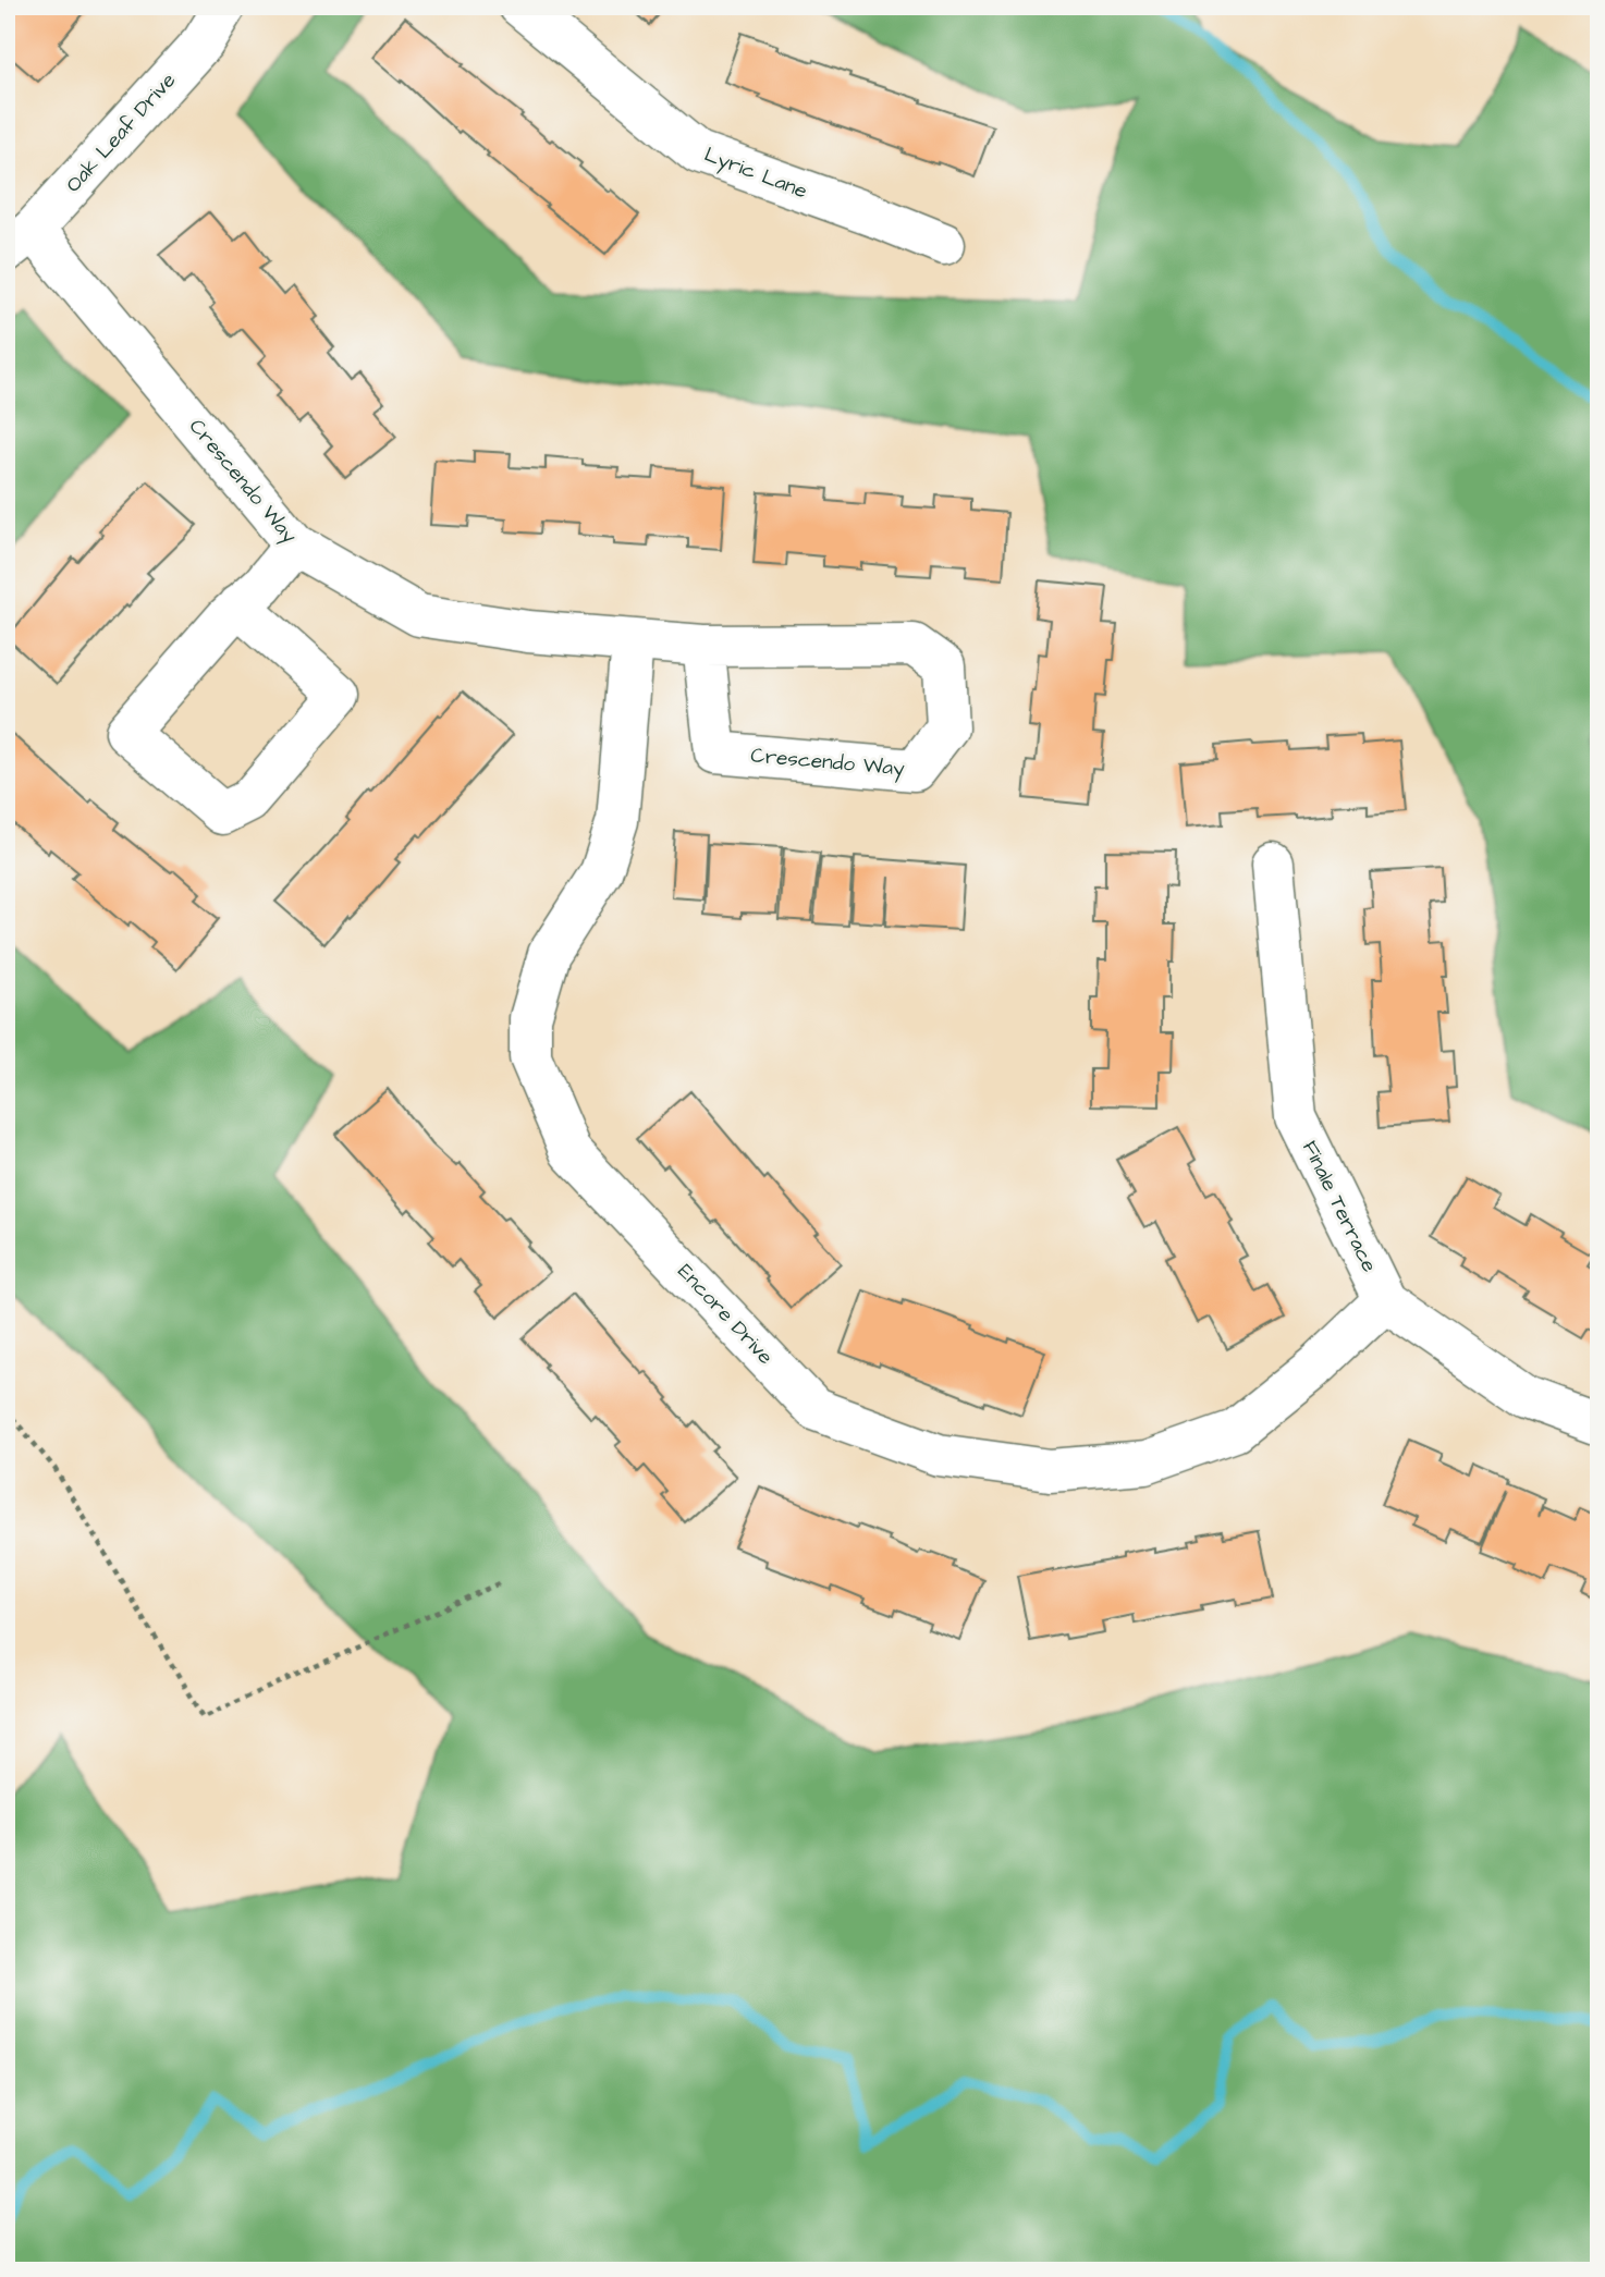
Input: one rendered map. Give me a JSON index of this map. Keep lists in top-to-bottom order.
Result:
{
  "streets": {
    "street": [
      "Oak Leaf Drive",
      "Lyric Lane",
      "Crescendo Way",
      "Finale Terrace",
      "Encore Drive"
    ]
  },
  "crossings": [
    ["Oak Leaf Drive", "Crescendo Way"],
    ["Crescendo Way", "Encore Drive"],
    ["Finale Terrace", "Encore Drive"]
  ]
}
